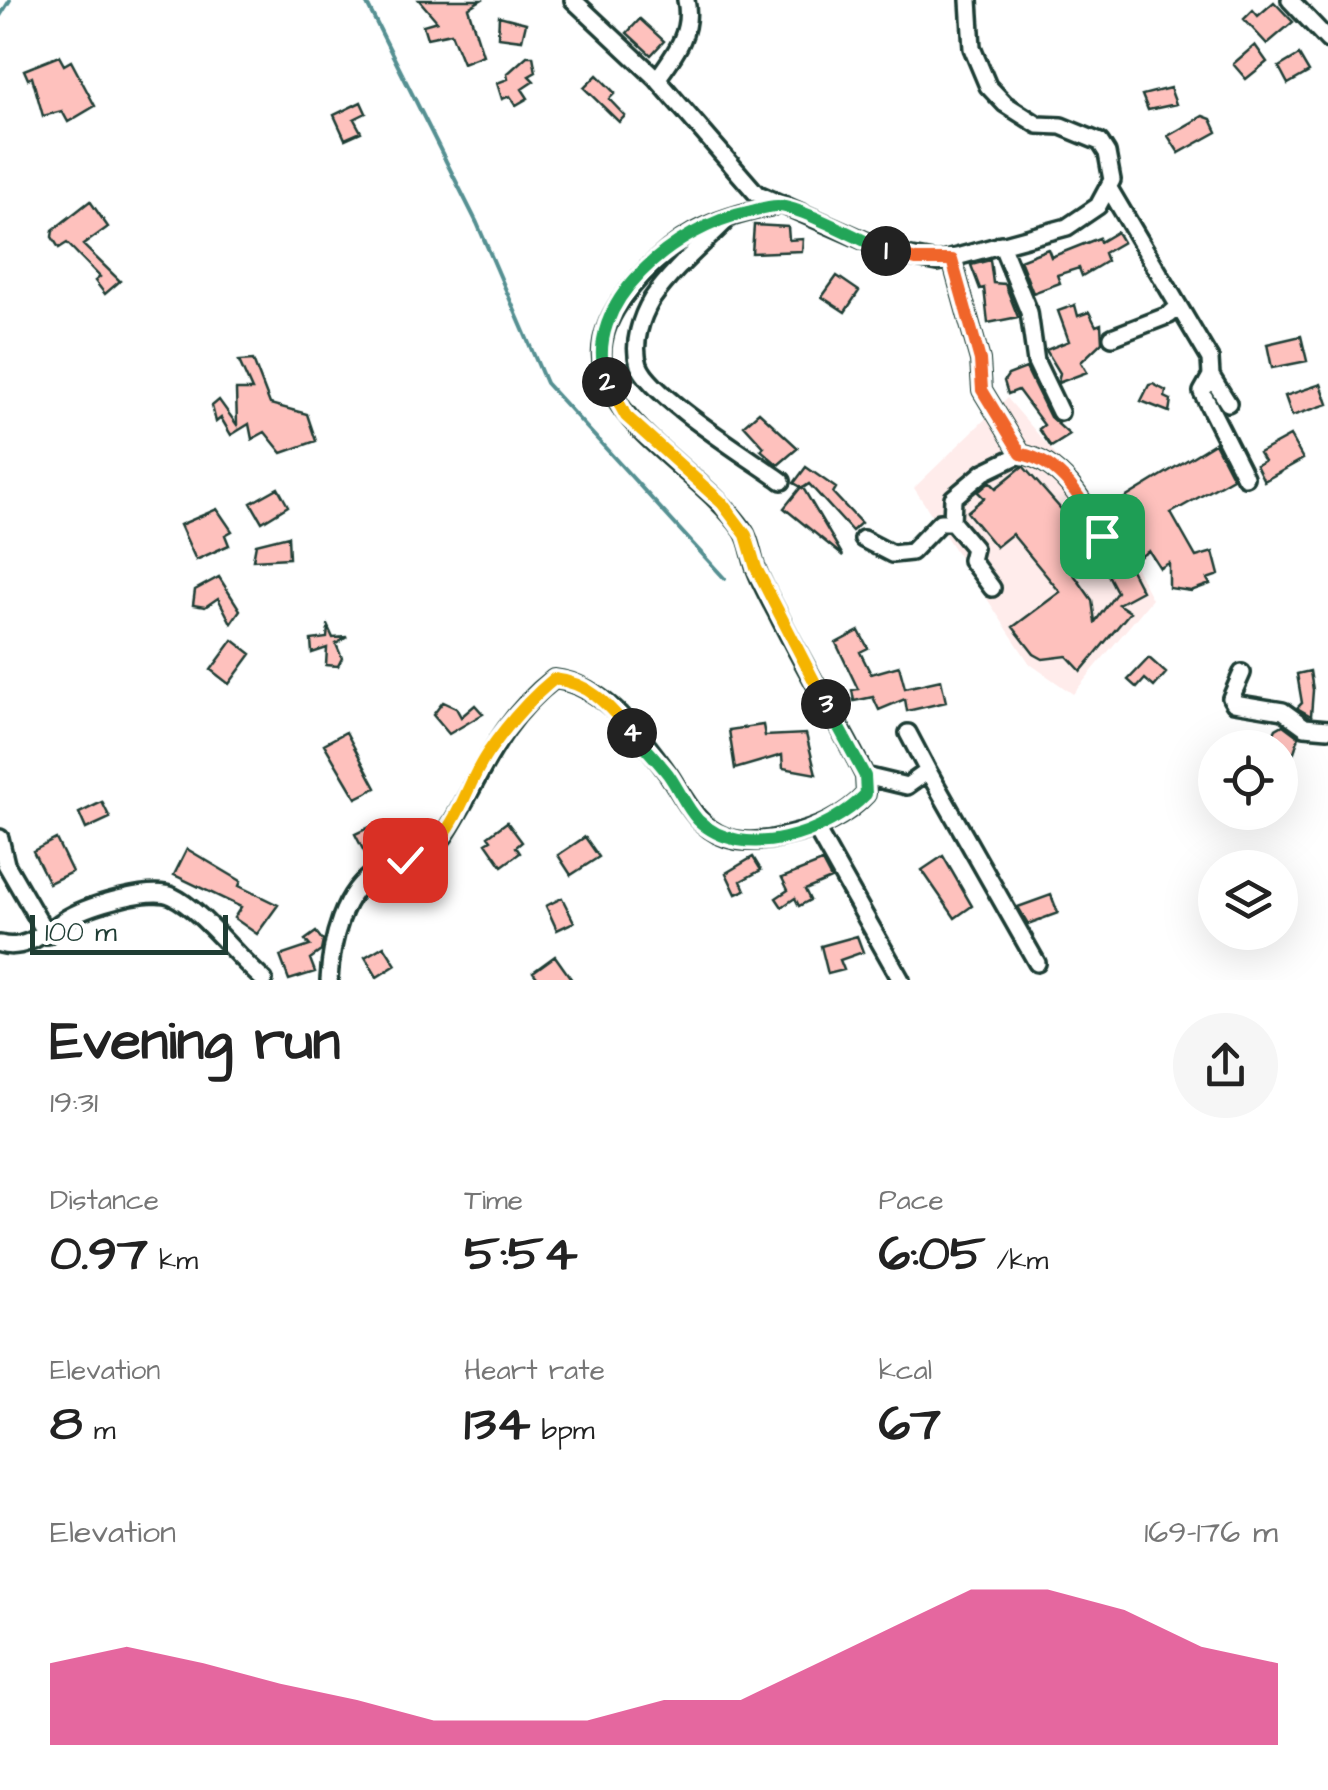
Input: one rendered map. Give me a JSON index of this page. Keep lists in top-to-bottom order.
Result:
{
  "scale_bar": "100 m",
  "page": {
    "pins": [
      "1",
      "2",
      "3",
      "4"
    ],
    "scale": "100 m",
    "heading": ["Evening run", "19:31"],
    "stats": [
      ["Distance", "0.97 km"],
      ["Time", "5:54"],
      ["Pace", "6:05 /km"],
      ["Elevation", "8 m"],
      ["Heart rate", "134 bpm"],
      ["kcal", "67"]
    ],
    "chart": ["Elevation", "169–176 m"]
  }
}
